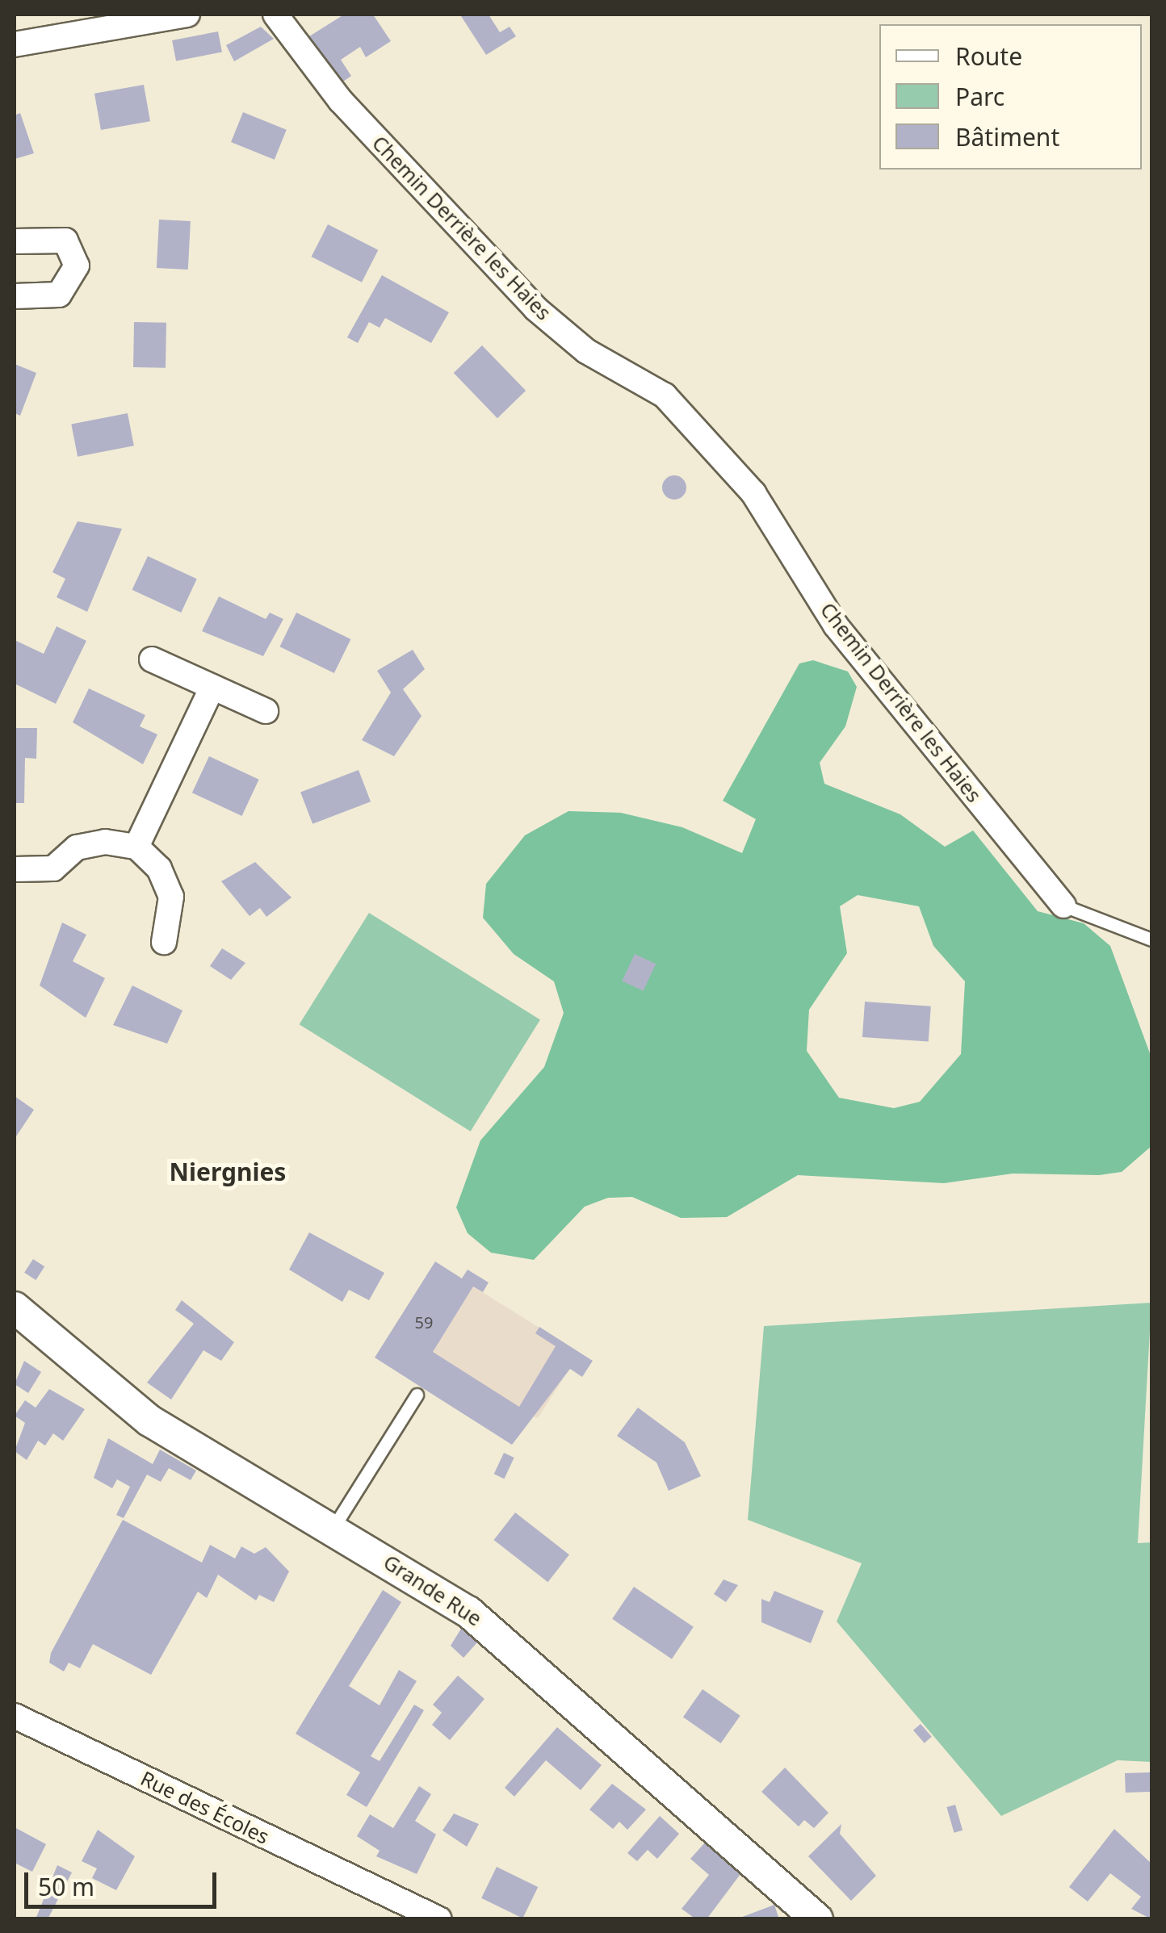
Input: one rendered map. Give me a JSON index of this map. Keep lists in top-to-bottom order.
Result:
{
  "streets": {
    "street": ["Chemin Derrière les Haies", "Grande Rue", "Rue des Écoles"]
  },
  "districts": ["Niergnies"],
  "house_numbers": ["59"],
  "legend": ["Route", "Parc", "Bâtiment"],
  "scale_bar": "50 m"
}
